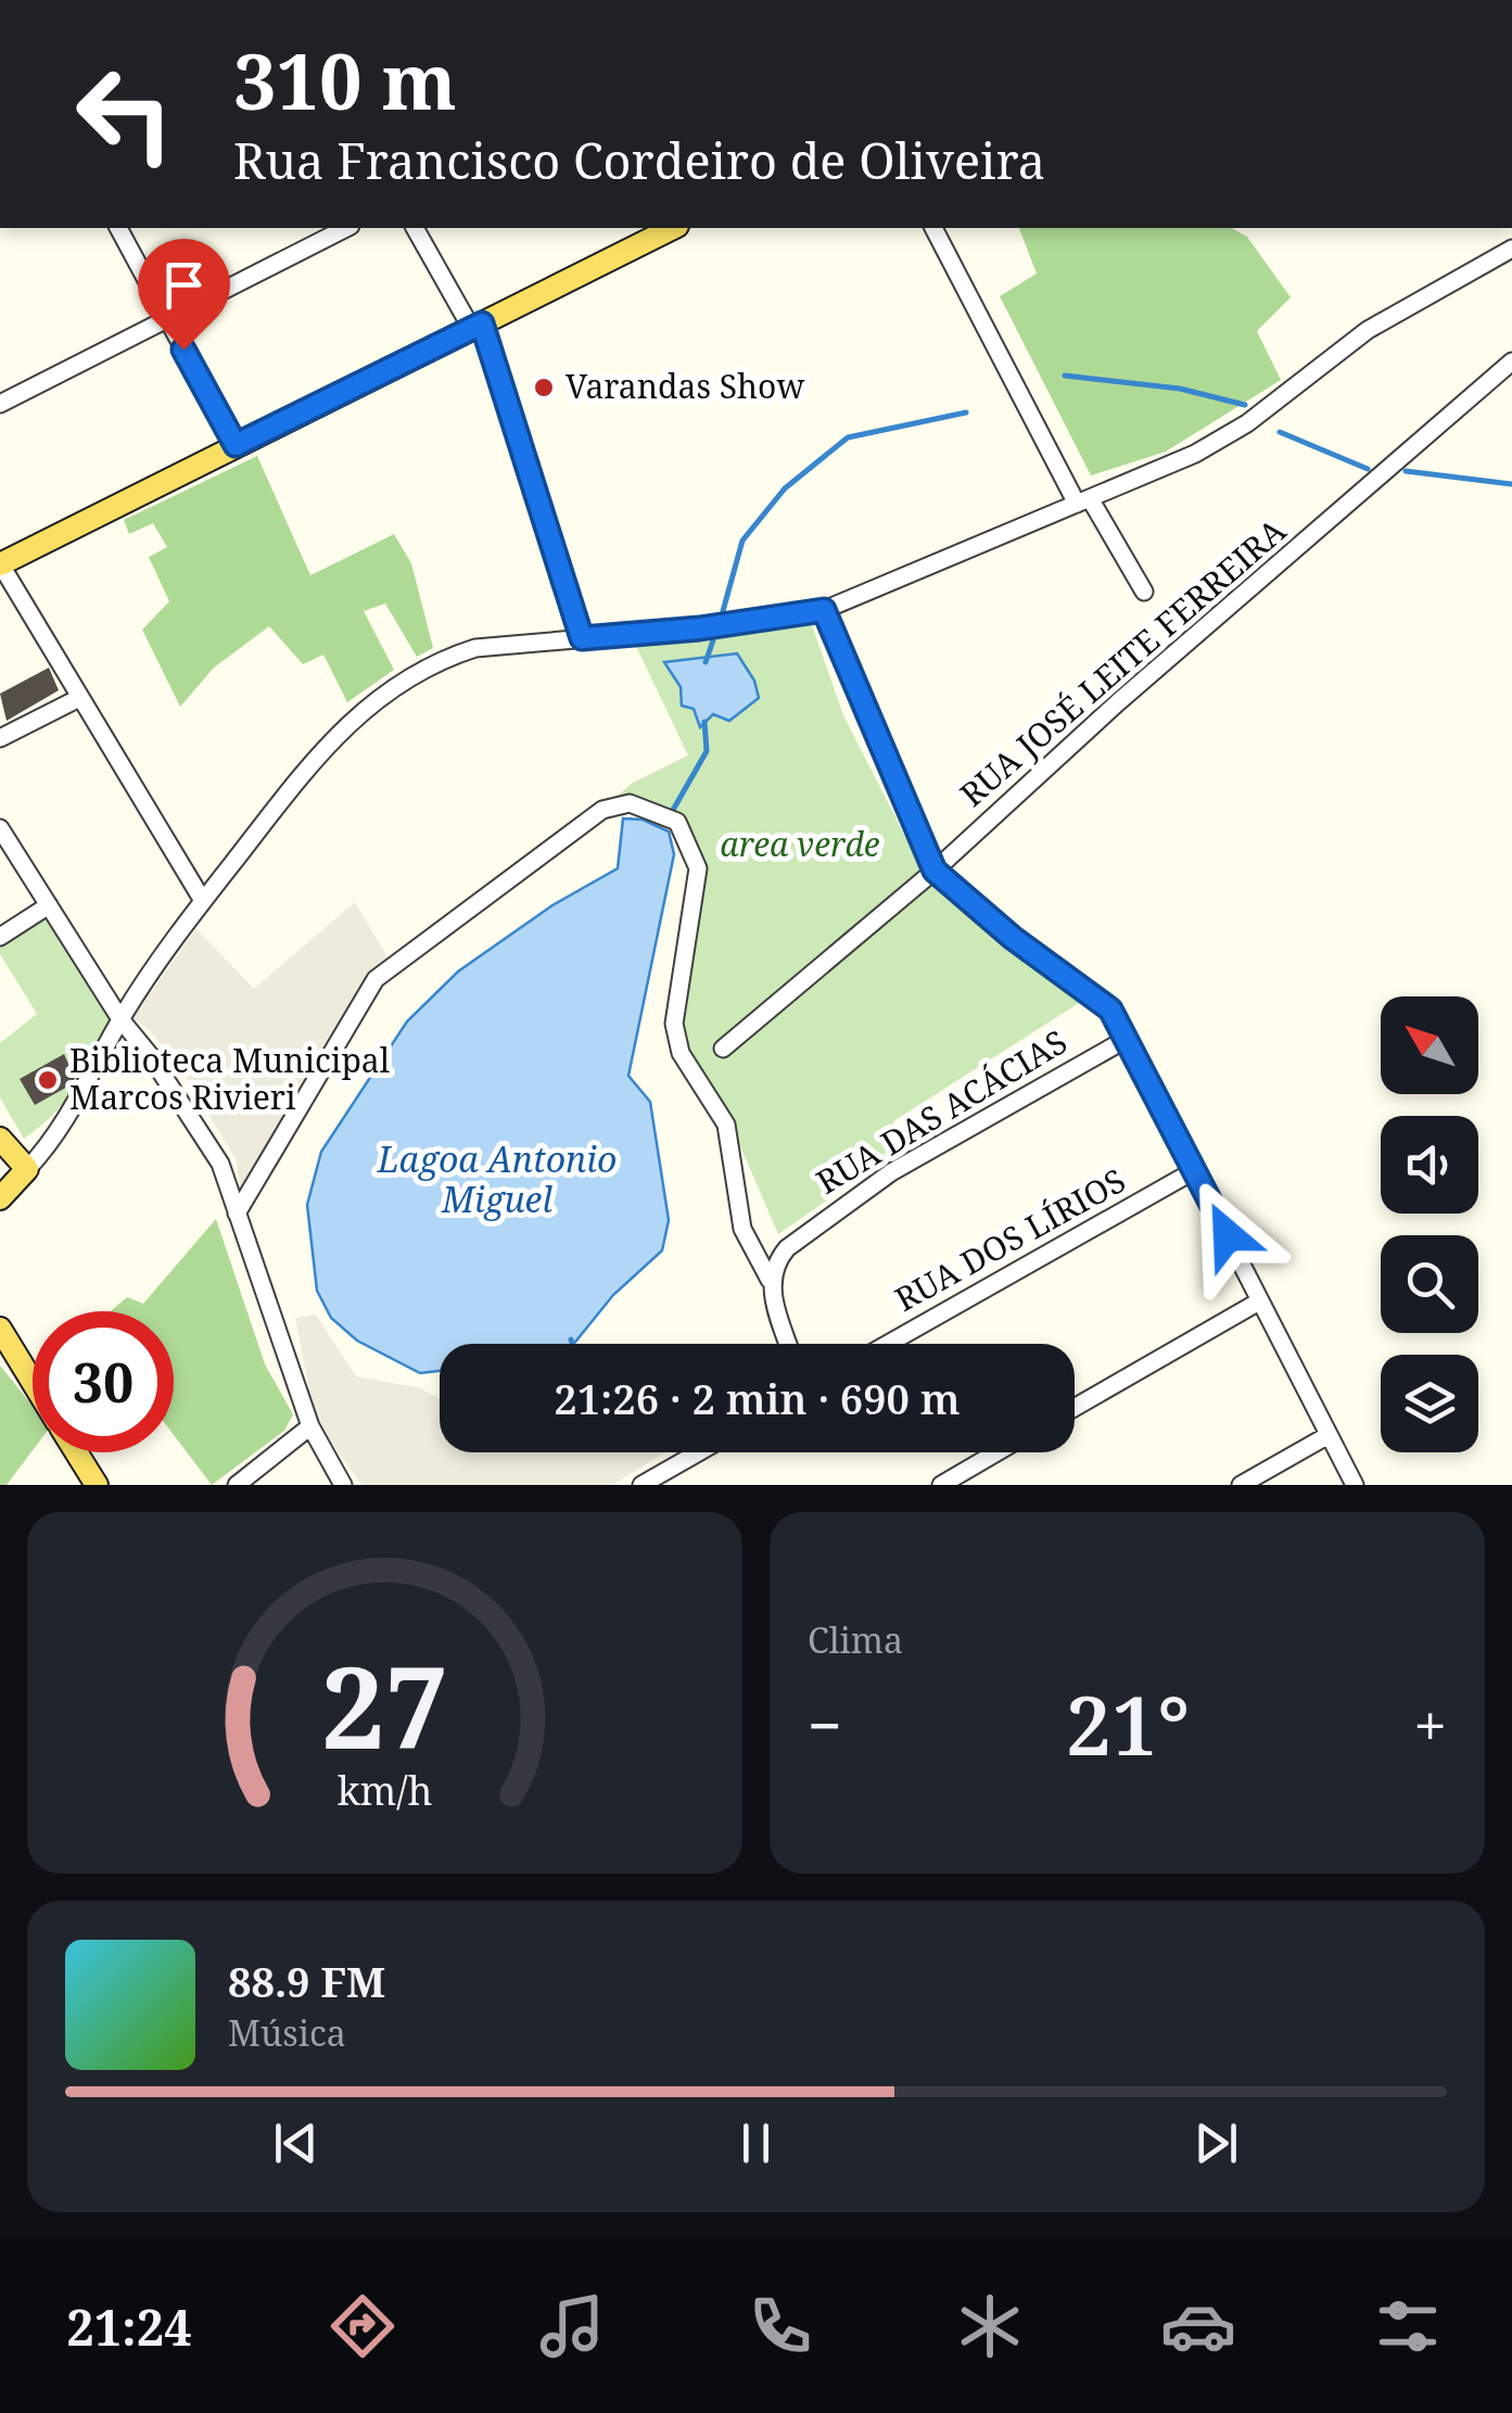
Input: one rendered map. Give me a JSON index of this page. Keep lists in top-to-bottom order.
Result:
{
  "streets": {
    "street": ["RUA JOSÉ LEITE FERREIRA", "RUA DAS ACÁCIAS", "RUA DOS LÍRIOS"]
  },
  "water": ["Lagoa Antonio Miguel"],
  "parks": ["area verde"],
  "places": ["Varandas Show", "Biblioteca Municipal Marcos Rivieri"],
  "north": "top left",
  "page": {
    "turn": ["310 m", "Rua Francisco Cordeiro de Oliveira"],
    "limit": "30",
    "trip": "21:26 · 2 min · 690 m",
    "tile": "Clima",
    "heat": ["−", "21°", "+"],
    "song": ["88.9 FM", "Música"],
    "tabs": "21:24",
    "gauge": ["27", "km/h"]
  }
}
